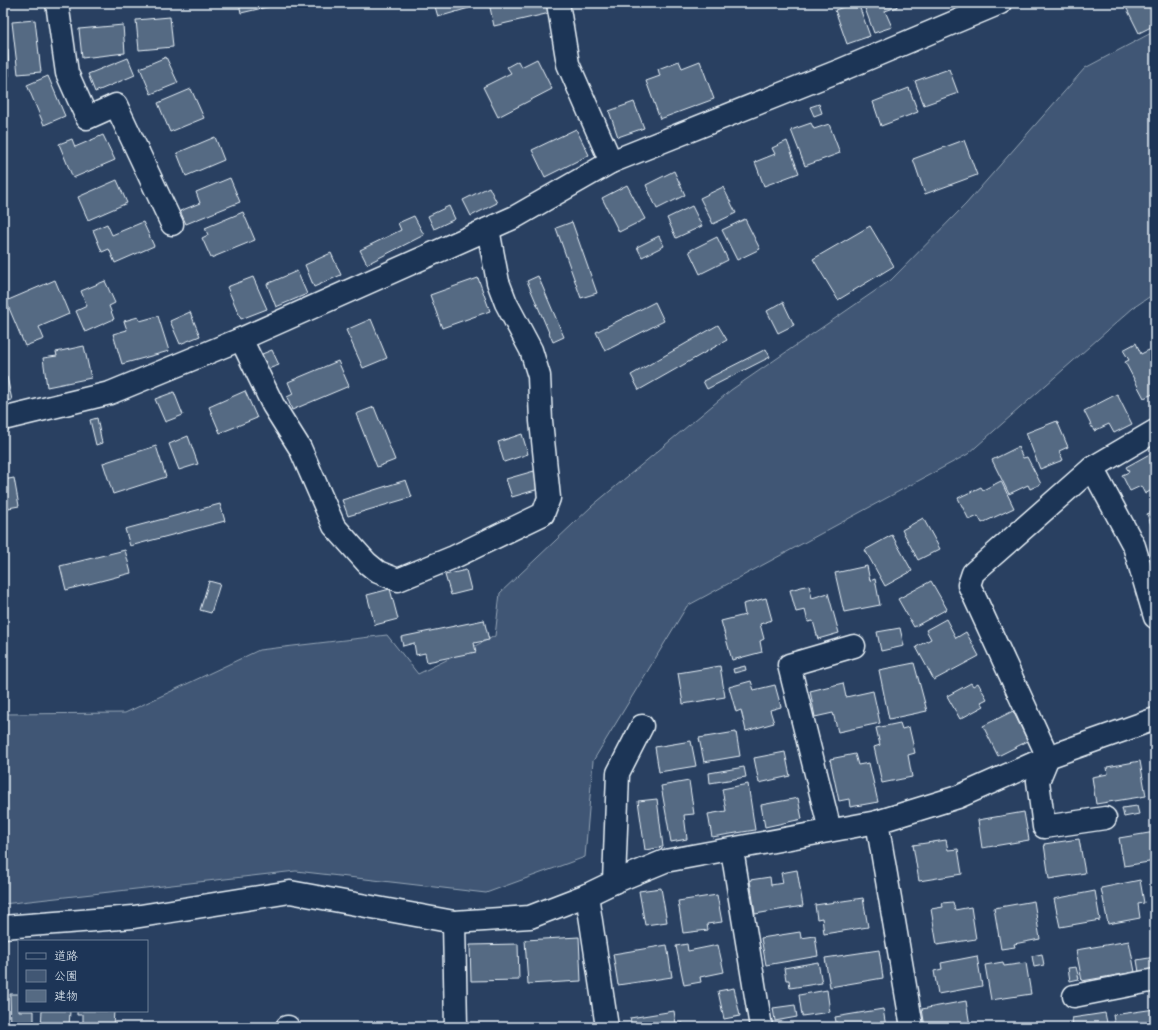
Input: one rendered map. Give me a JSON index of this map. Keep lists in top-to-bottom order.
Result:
{
  "legend": ["道路", "公園", "建物"]
}
